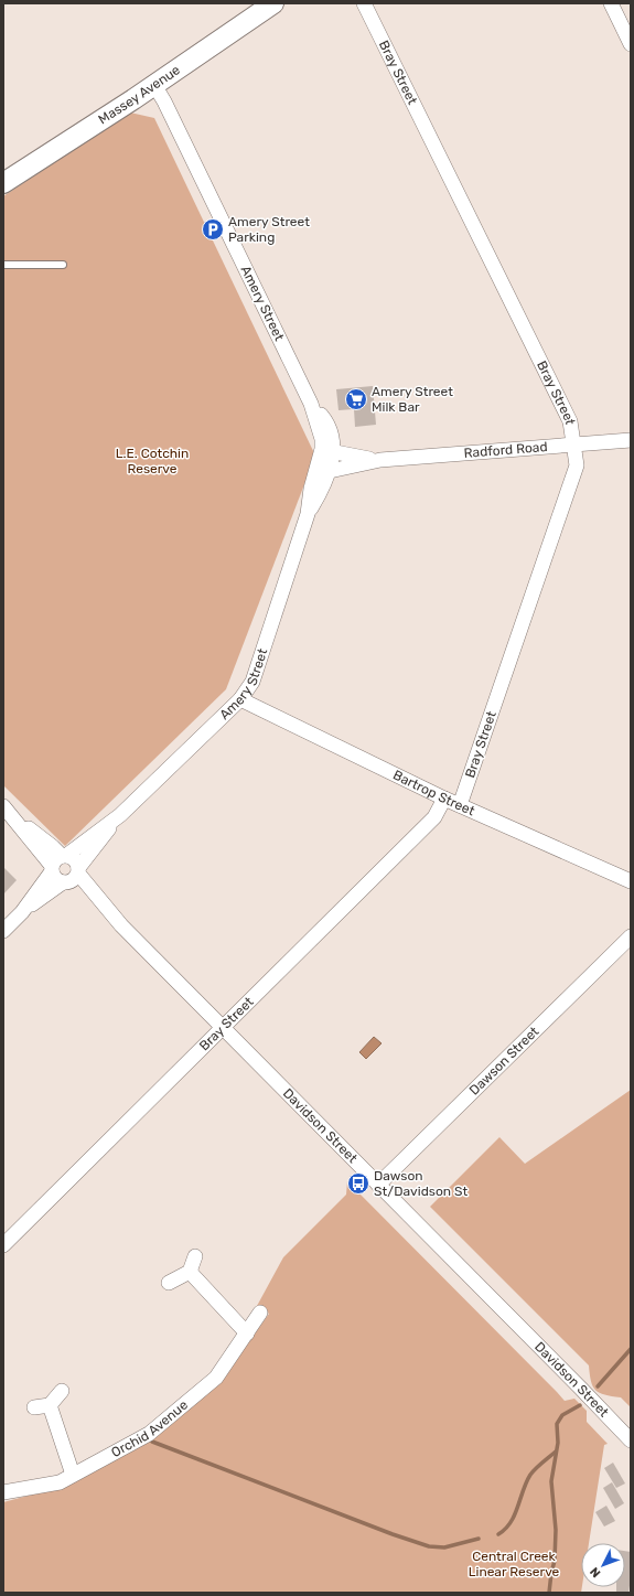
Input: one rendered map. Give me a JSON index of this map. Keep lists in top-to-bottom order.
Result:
{
  "streets": {
    "street": [
      "Bray Street",
      "Massey Avenue",
      "Amery Street",
      "Radford Road",
      "Bartrop Street",
      "Dawson Street",
      "Davidson Street",
      "Orchid Avenue"
    ]
  },
  "crossings": [
    ["Bray Street", "Radford Road"],
    ["Bray Street", "Bartrop Street"],
    ["Bray Street", "Davidson Street"],
    ["Massey Avenue", "Amery Street"],
    ["Amery Street", "Radford Road"],
    ["Amery Street", "Bartrop Street"],
    ["Amery Street", "Davidson Street"],
    ["Dawson Street", "Davidson Street"]
  ],
  "parks": ["L.E. Cotchin Reserve", "Central Creek Linear Reserve"],
  "places": {
    "parking": ["Amery Street Parking"],
    "supermarket": ["Amery Street Milk Bar"],
    "bus stop": ["Dawson St/Davidson St"]
  },
  "north": "bottom left"
}
